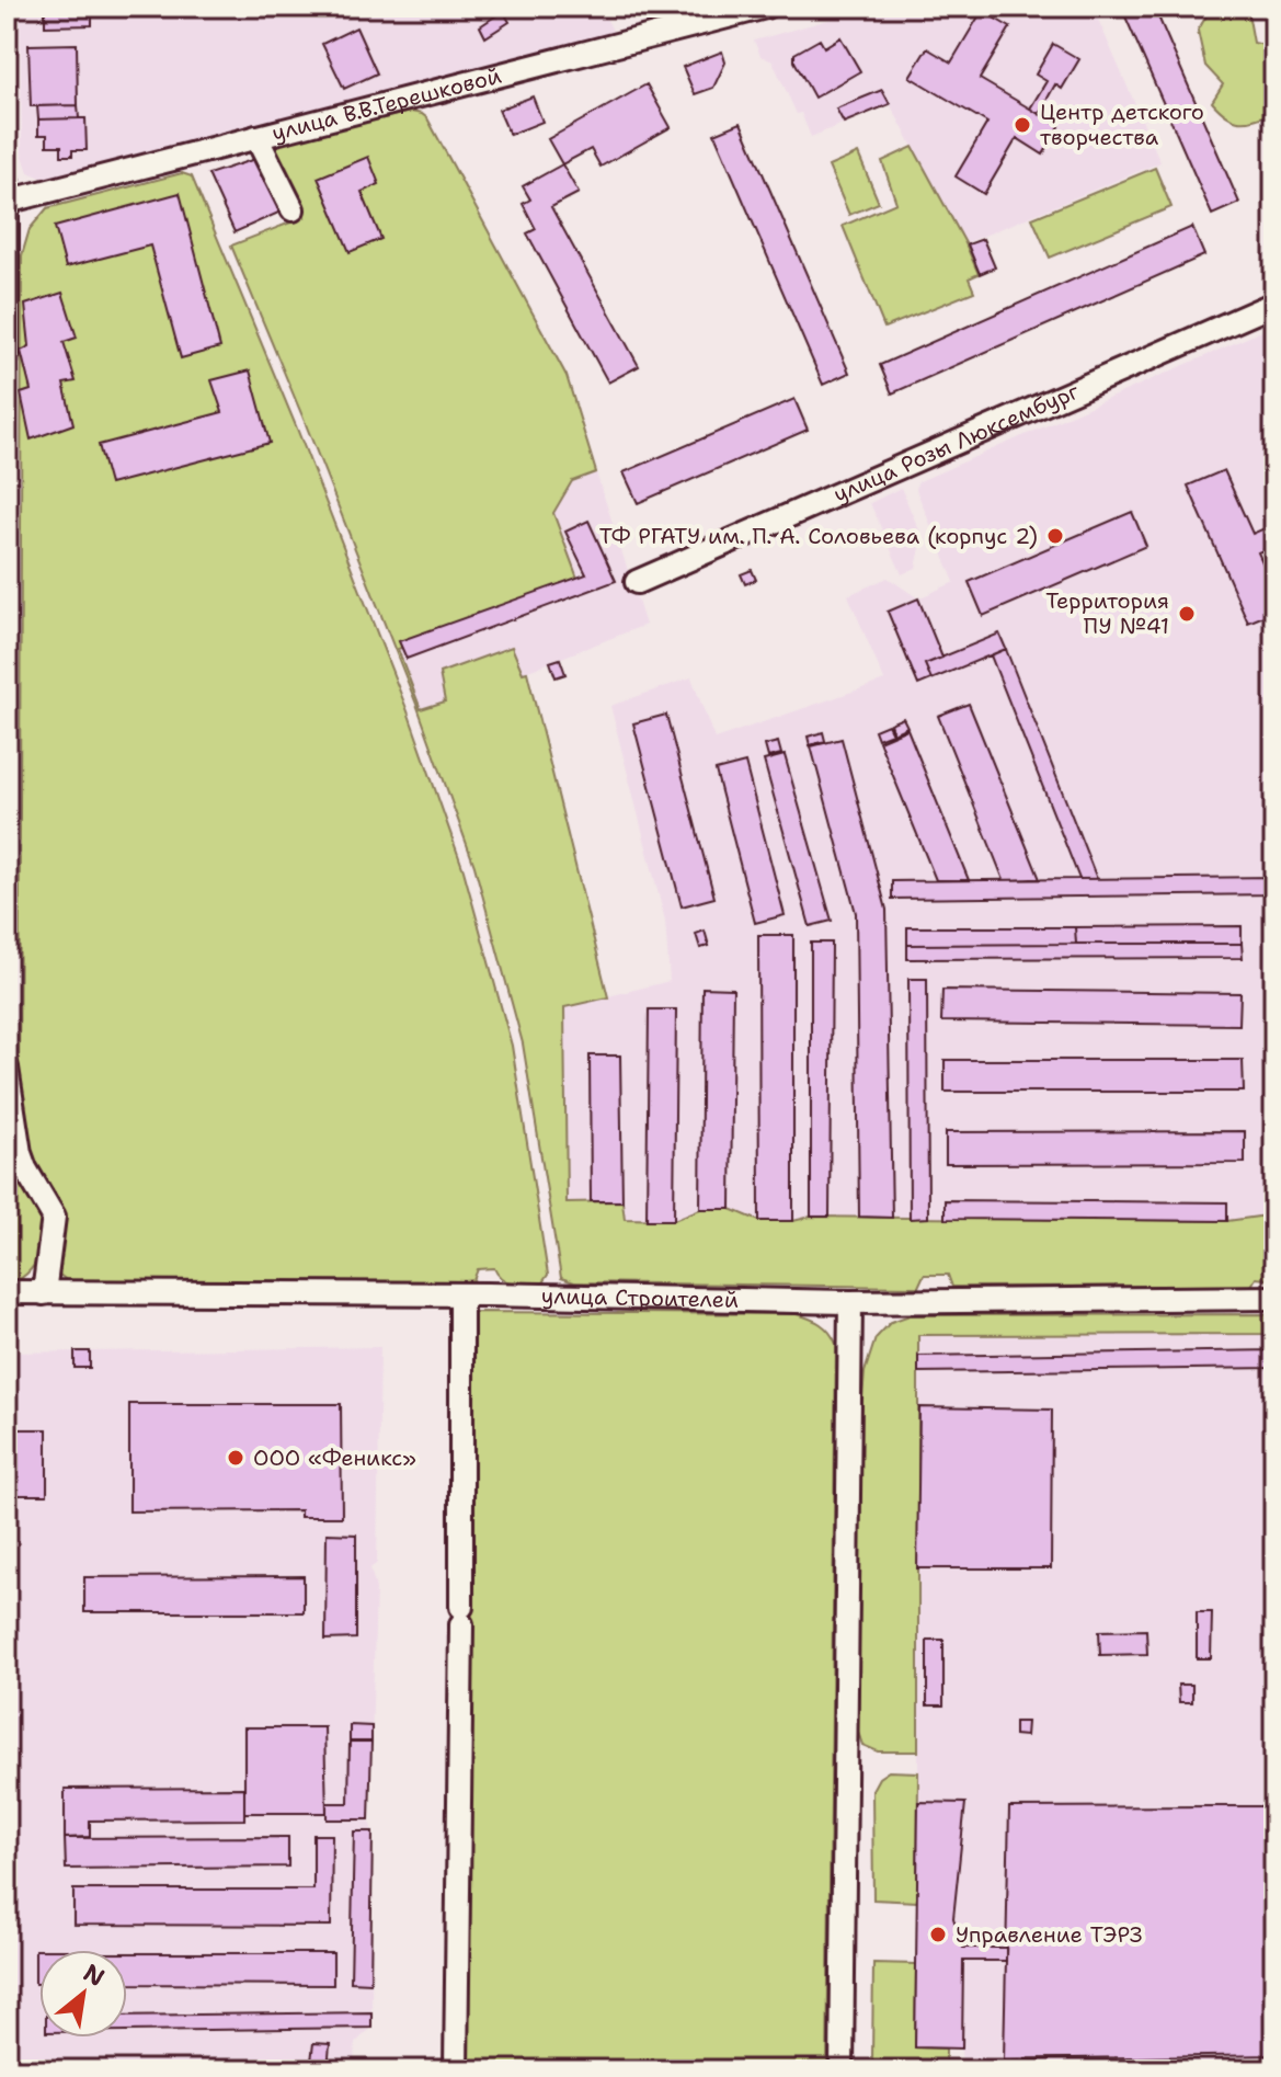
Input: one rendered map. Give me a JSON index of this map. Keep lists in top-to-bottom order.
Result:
{
  "streets": {
    "street": ["улица В.В.Терешковой", "улица Розы Люксембург", "улица Строителей"]
  },
  "places": [
    "Центр детского творчества",
    "ТФ РГАТУ им. П. А. Соловьева (корпус 2)",
    "Территория ПУ №41",
    "ООО «Феникс»",
    "Управление ТЭРЗ"
  ],
  "north": "top right"
}
